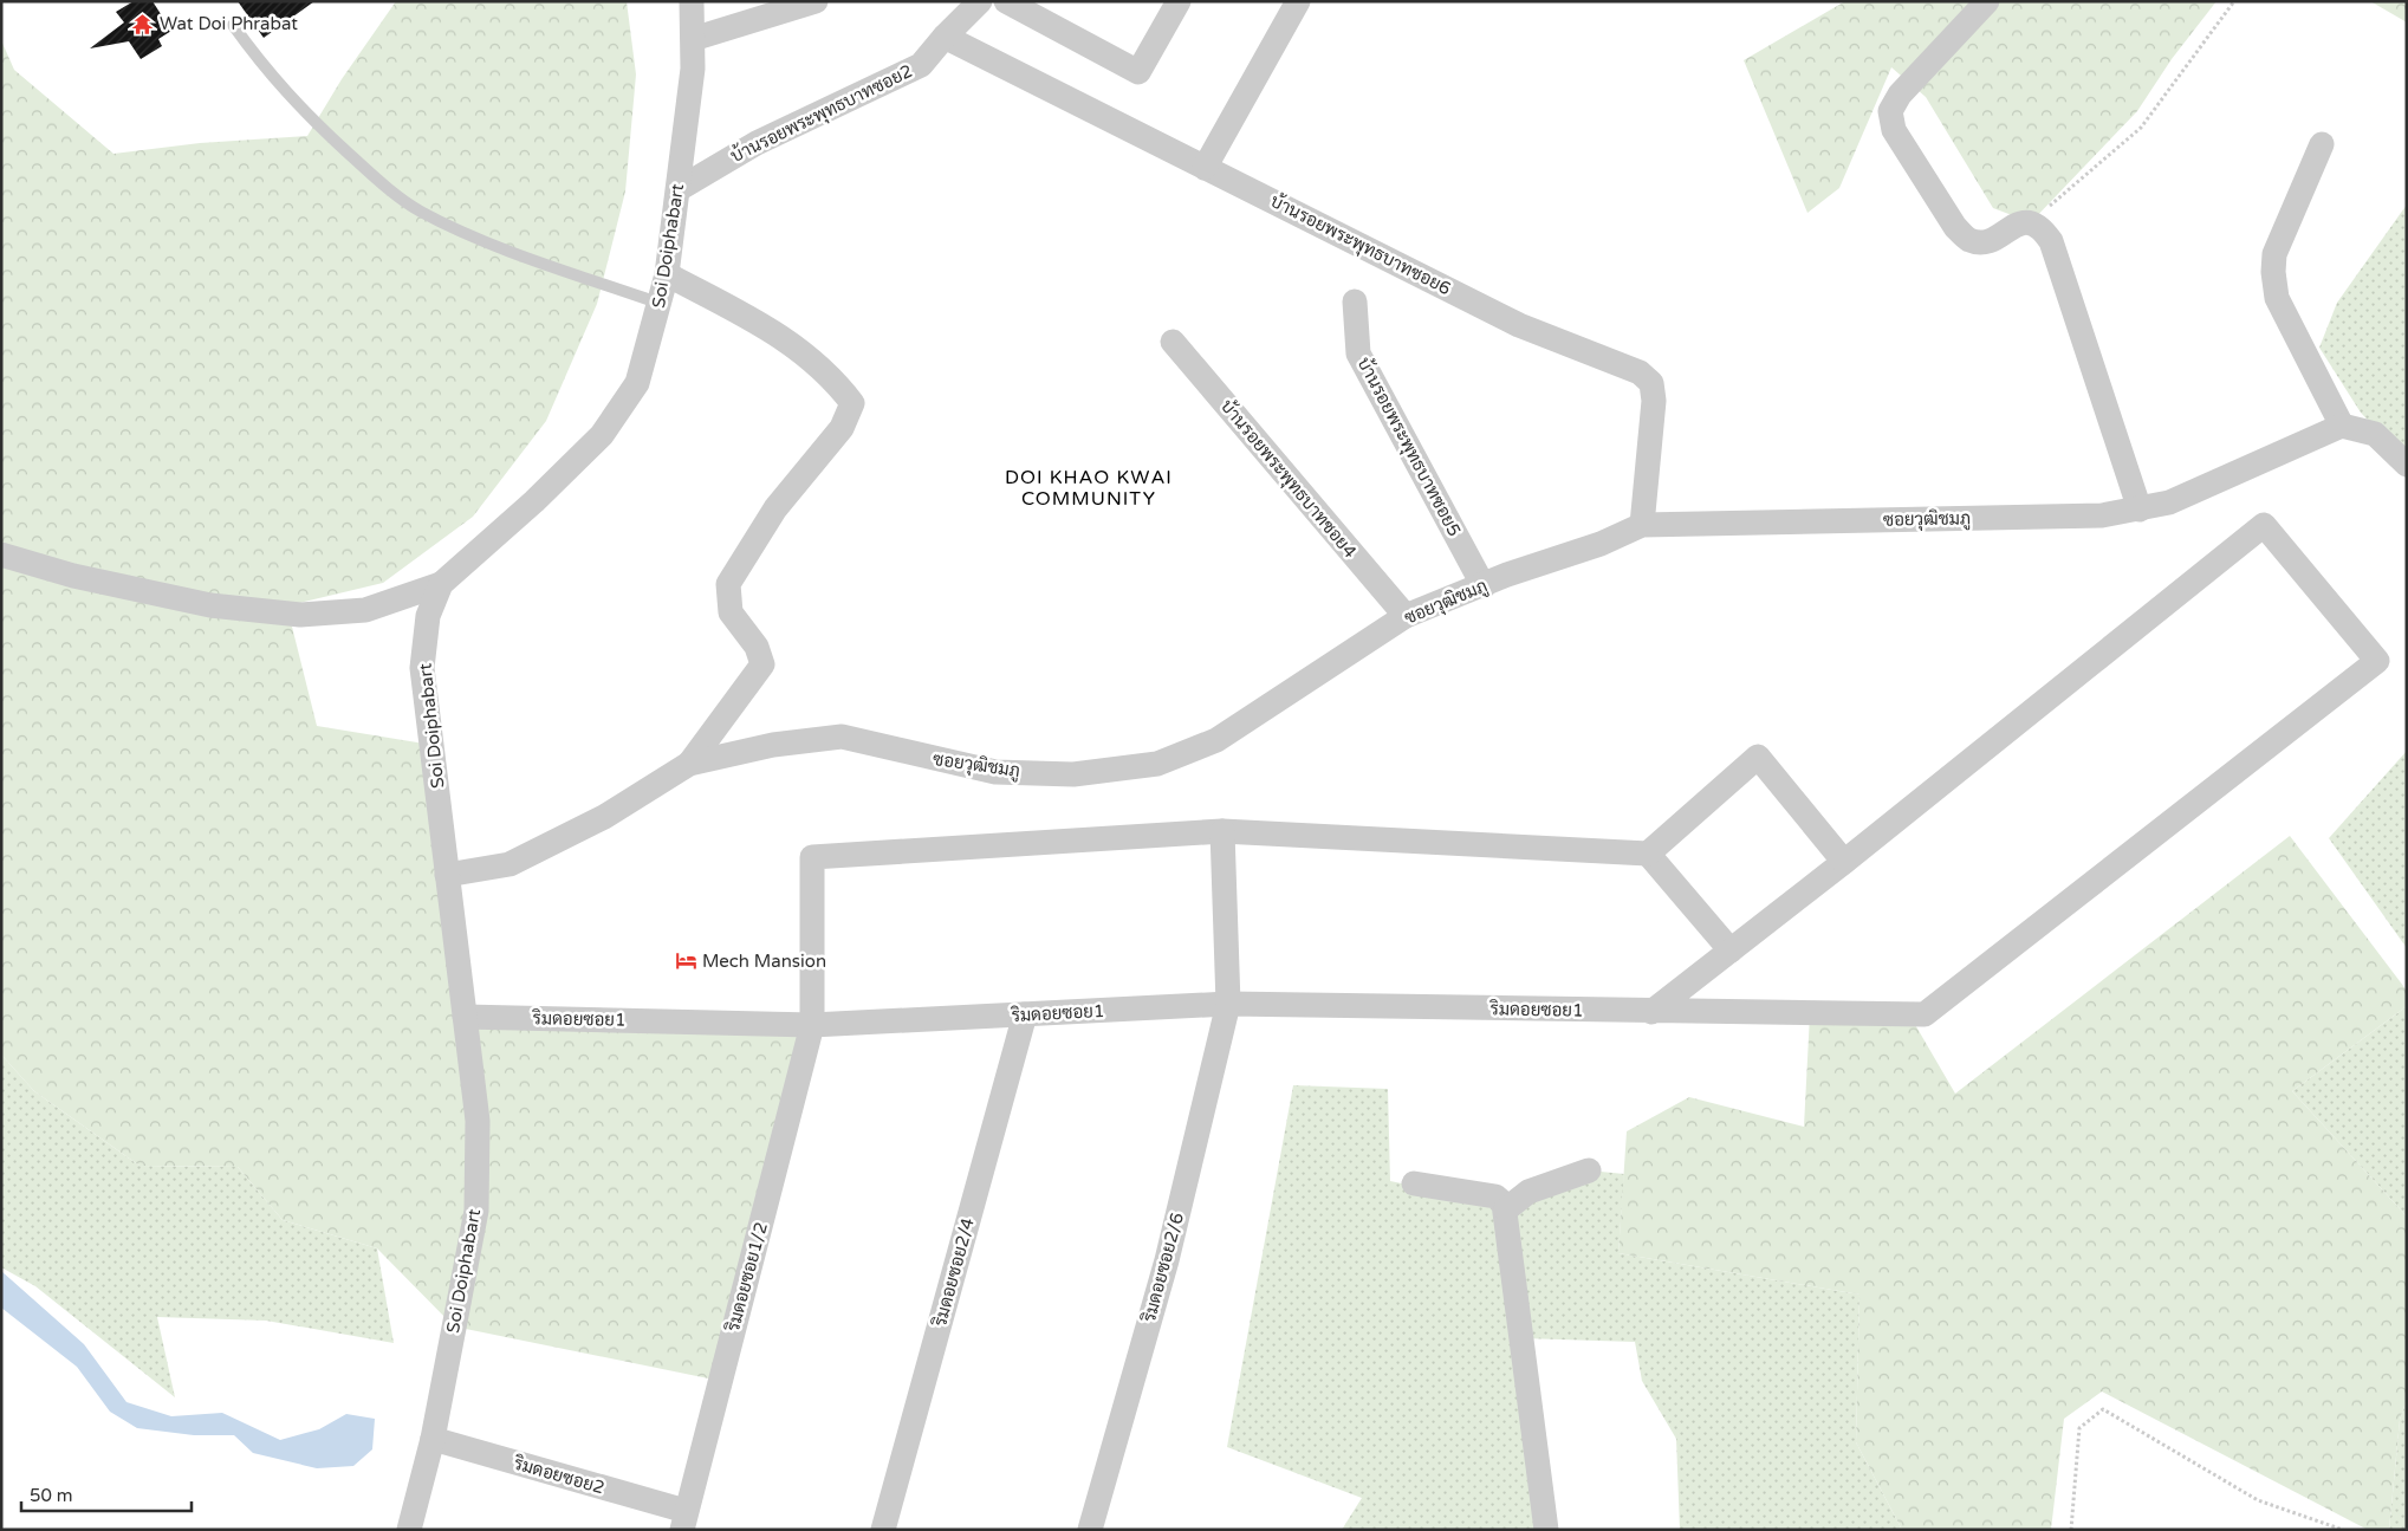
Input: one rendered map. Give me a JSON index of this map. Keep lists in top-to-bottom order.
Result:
{
  "streets": {
    "street": [
      "บ้านรอยพระพุทธบาทซอย2",
      "บ้านรอยพระพุทธบาทซอย6",
      "Soi Doiphabart",
      "บ้านรอยพระพุทธบาทซอย5",
      "บ้านรอยพระพุทธบาทซอย4",
      "ซอยวุฒิชมภู",
      "ริมดอยซอย1",
      "ริมดอยซอย2/6",
      "ริมดอยซอย2/4",
      "ริมดอยซอย1/2",
      "ริมดอยซอย2"
    ]
  },
  "crossings": [
    ["บ้านรอยพระพุทธบาทซอย2", "บ้านรอยพระพุทธบาทซอย6"],
    ["บ้านรอยพระพุทธบาทซอย2", "Soi Doiphabart"],
    ["บ้านรอยพระพุทธบาทซอย6", "ซอยวุฒิชมภู"],
    ["Soi Doiphabart", "ซอยวุฒิชมภู"],
    ["Soi Doiphabart", "ริมดอยซอย1"],
    ["Soi Doiphabart", "ริมดอยซอย2"],
    ["บ้านรอยพระพุทธบาทซอย5", "ซอยวุฒิชมภู"],
    ["บ้านรอยพระพุทธบาทซอย4", "ซอยวุฒิชมภู"],
    ["ริมดอยซอย1", "ริมดอยซอย2/6"],
    ["ริมดอยซอย1", "ริมดอยซอย2/4"],
    ["ริมดอยซอย1", "ริมดอยซอย1/2"],
    ["ริมดอยซอย2/6", "ริมดอยซอย1/2"],
    ["ริมดอยซอย1/2", "ริมดอยซอย2"]
  ],
  "districts": ["DOI KHAO KWAI COMMUNITY"],
  "places": {
    "temple": ["Wat Doi Phrabat"],
    "hotel": ["Mech Mansion"]
  },
  "scale_bar": "50 m"
}
